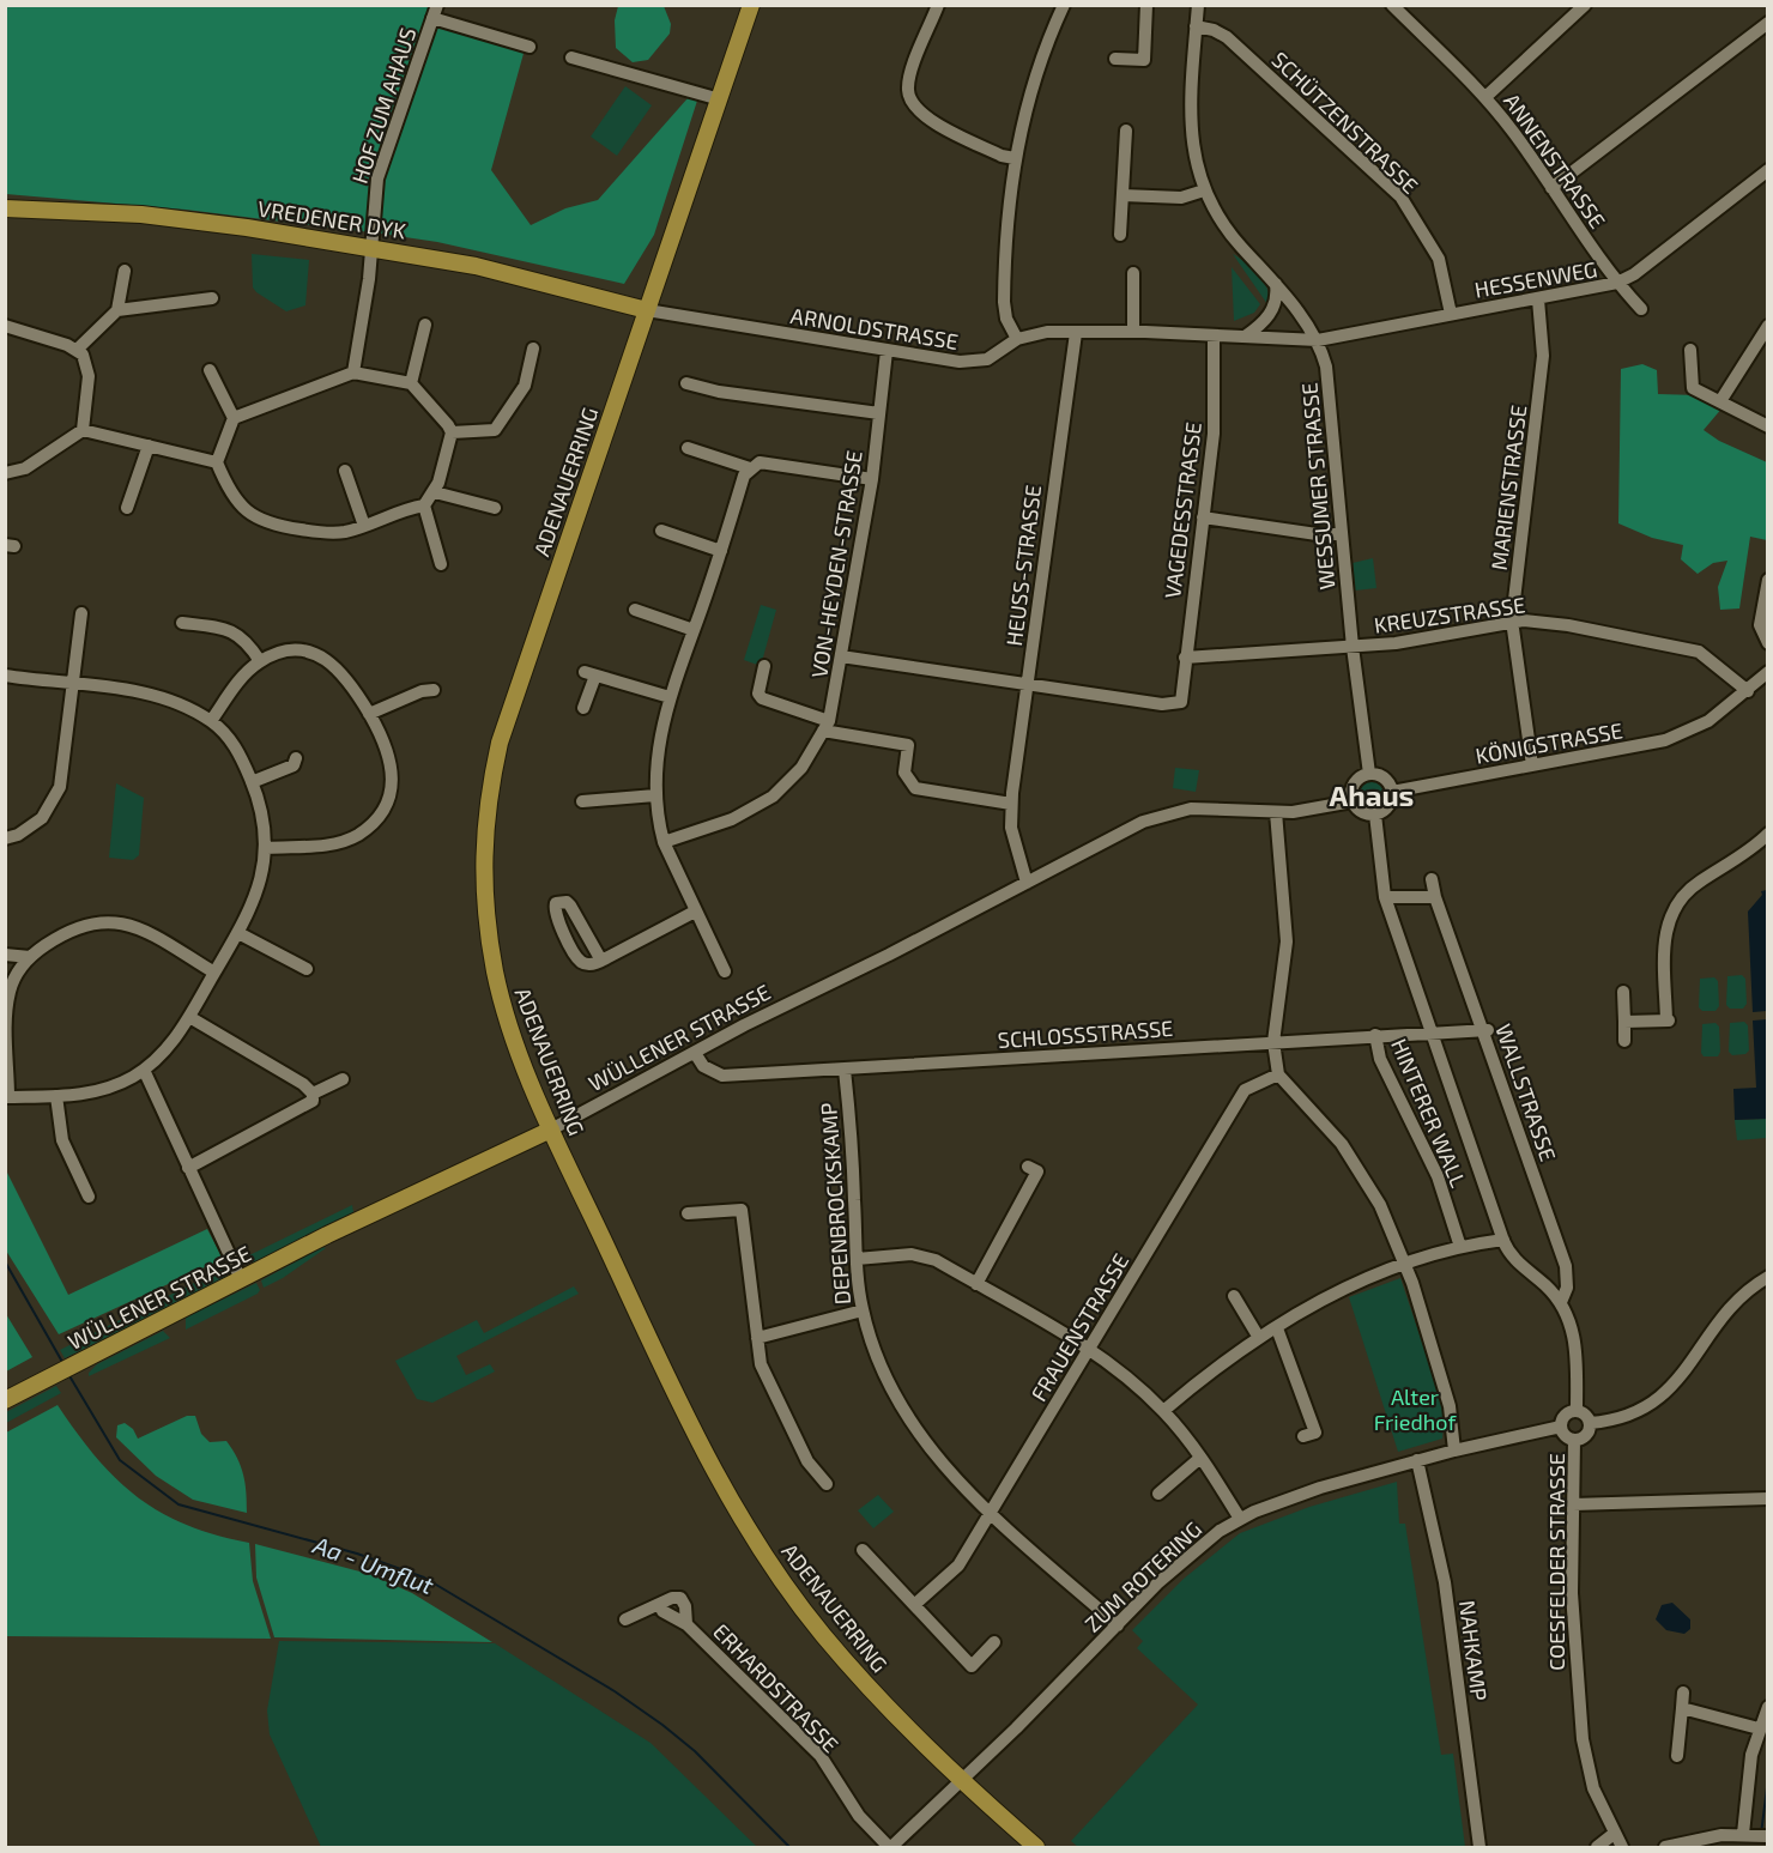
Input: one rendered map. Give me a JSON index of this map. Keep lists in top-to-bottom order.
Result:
{
  "streets": {
    "main road": ["VREDENER DYK", "ADENAUERRING", "WÜLLENER STRASSE"],
    "street": [
      "HOF ZUM AHAUS",
      "SCHÜTZENSTRASSE",
      "ANNENSTRASSE",
      "HESSENWEG",
      "ARNOLDSTRASSE",
      "WESSUMER STRASSE",
      "MARIENSTRASSE",
      "VAGEDESSTRASSE",
      "VON-HEYDEN-STRASSE",
      "HEUSS-STRASSE",
      "KREUZSTRASSE",
      "KÖNIGSTRASSE",
      "SCHLOSSSTRASSE",
      "WALLSTRASSE",
      "HINTERER WALL",
      "DEPENBROCKSKAMP",
      "FRAUENSTRASSE",
      "COESFELDER STRASSE",
      "ZUM ROTERING",
      "NAHKAMP",
      "ERHARDSTRASSE"
    ]
  },
  "crossings": [
    ["HOF ZUM AHAUS", "VREDENER DYK"],
    ["SCHÜTZENSTRASSE", "HESSENWEG"],
    ["SCHÜTZENSTRASSE", "WESSUMER STRASSE"],
    ["ANNENSTRASSE", "HESSENWEG"],
    ["VREDENER DYK", "ARNOLDSTRASSE"],
    ["VREDENER DYK", "ADENAUERRING"],
    ["HESSENWEG", "ARNOLDSTRASSE"],
    ["HESSENWEG", "WESSUMER STRASSE"],
    ["HESSENWEG", "MARIENSTRASSE"],
    ["ARNOLDSTRASSE", "ADENAUERRING"],
    ["ARNOLDSTRASSE", "WESSUMER STRASSE"],
    ["ARNOLDSTRASSE", "VAGEDESSTRASSE"],
    ["ARNOLDSTRASSE", "VON-HEYDEN-STRASSE"],
    ["ARNOLDSTRASSE", "HEUSS-STRASSE"],
    ["ADENAUERRING", "WÜLLENER STRASSE"],
    ["ADENAUERRING", "ZUM ROTERING"],
    ["WESSUMER STRASSE", "KREUZSTRASSE"],
    ["WESSUMER STRASSE", "KÖNIGSTRASSE"],
    ["WESSUMER STRASSE", "WÜLLENER STRASSE"],
    ["MARIENSTRASSE", "KREUZSTRASSE"],
    ["MARIENSTRASSE", "KÖNIGSTRASSE"],
    ["VAGEDESSTRASSE", "HEUSS-STRASSE"],
    ["VAGEDESSTRASSE", "KREUZSTRASSE"],
    ["HEUSS-STRASSE", "WÜLLENER STRASSE"],
    ["KREUZSTRASSE", "KÖNIGSTRASSE"],
    ["KÖNIGSTRASSE", "WÜLLENER STRASSE"],
    ["SCHLOSSSTRASSE", "WÜLLENER STRASSE"],
    ["SCHLOSSSTRASSE", "WALLSTRASSE"],
    ["SCHLOSSSTRASSE", "HINTERER WALL"],
    ["SCHLOSSSTRASSE", "DEPENBROCKSKAMP"],
    ["DEPENBROCKSKAMP", "FRAUENSTRASSE"],
    ["DEPENBROCKSKAMP", "ZUM ROTERING"],
    ["COESFELDER STRASSE", "ZUM ROTERING"],
    ["ZUM ROTERING", "NAHKAMP"],
    ["ZUM ROTERING", "ERHARDSTRASSE"]
  ],
  "districts": ["Ahaus"],
  "water": ["Aa - Umflut"],
  "parks": ["Alter Friedhof"]
}
